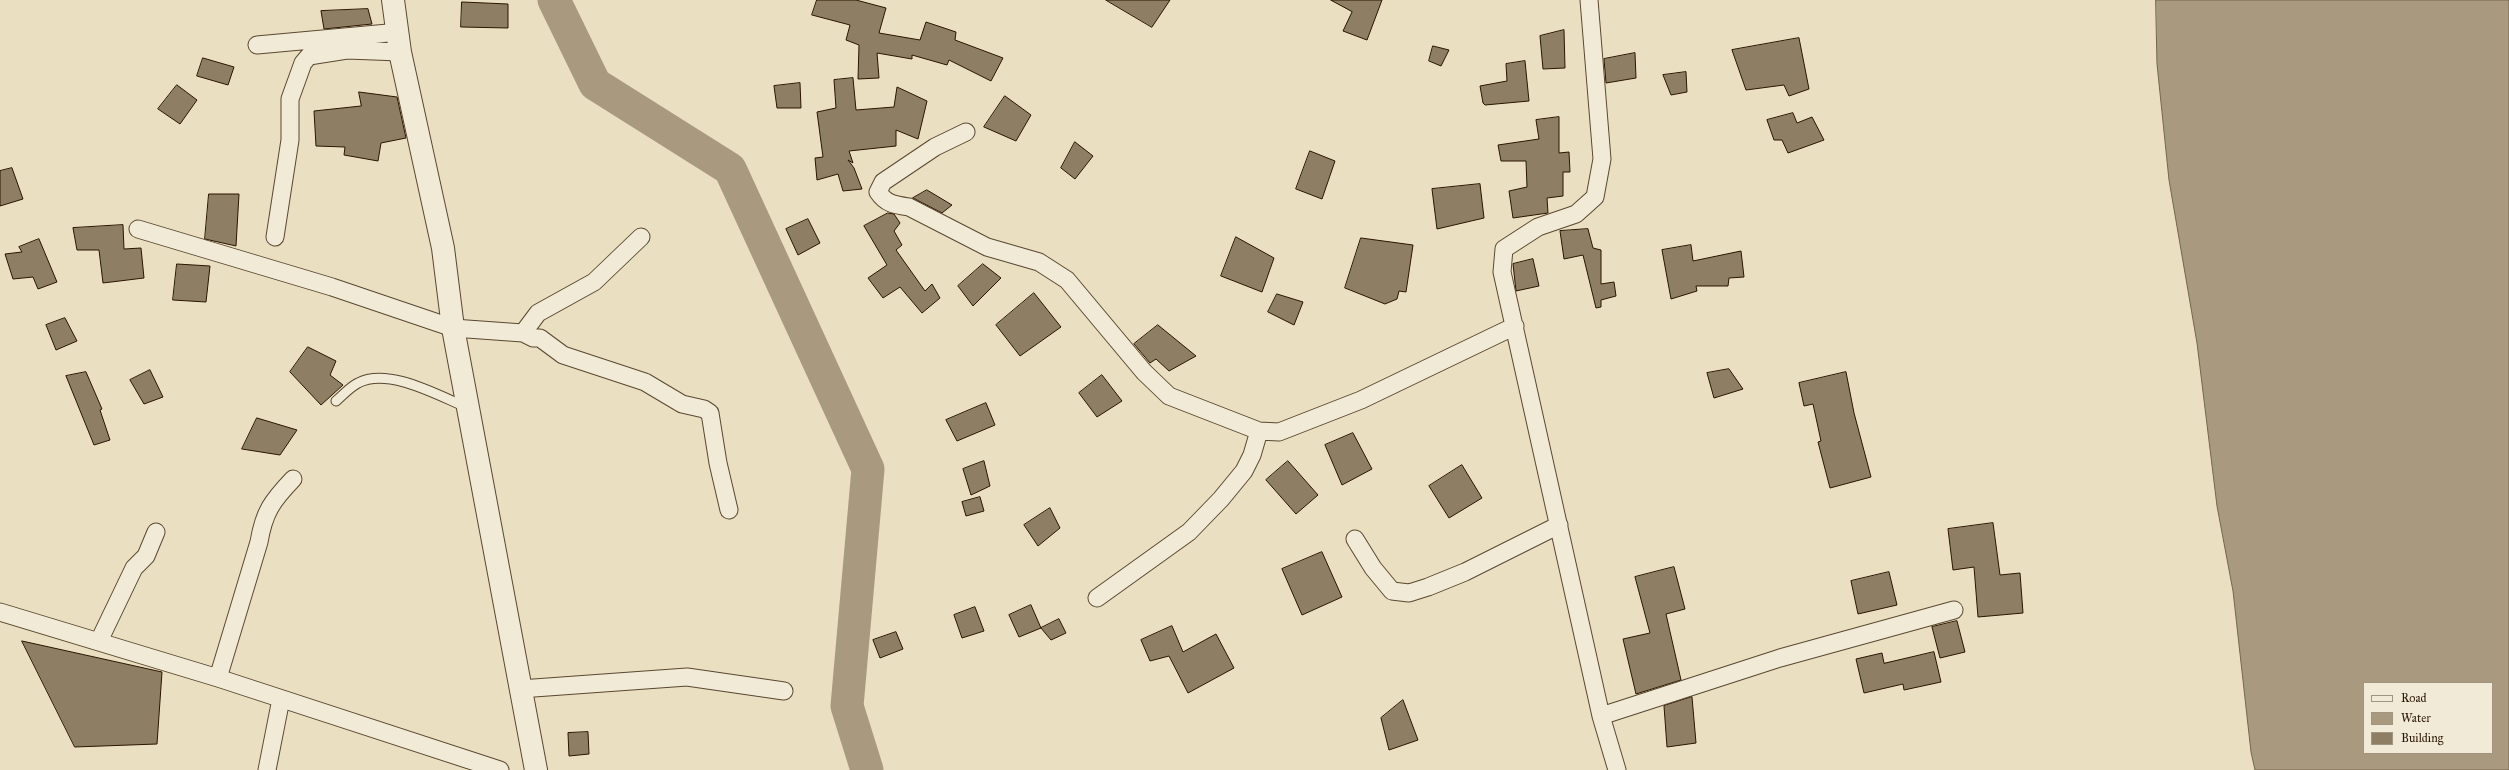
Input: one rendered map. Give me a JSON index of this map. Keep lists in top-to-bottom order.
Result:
{
  "legend": ["Road", "Water", "Building"]
}
